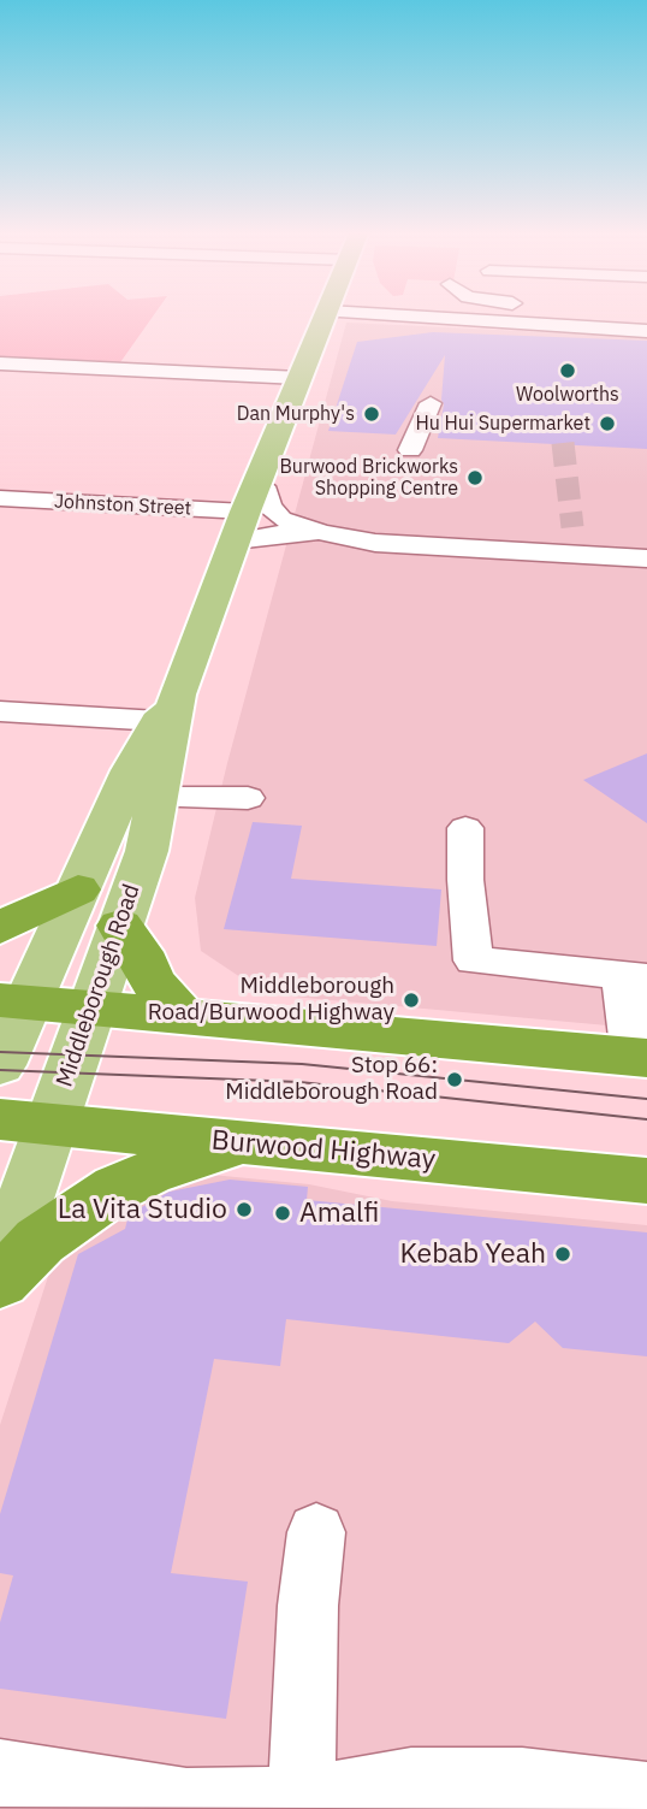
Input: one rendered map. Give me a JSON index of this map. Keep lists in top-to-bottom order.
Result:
{
  "streets": {
    "highway": ["Burwood Highway"],
    "main road": ["Middleborough Road"],
    "street": ["Johnston Street"]
  },
  "crossings": [
    ["Johnston Street", "Middleborough Road"],
    ["Middleborough Road", "Burwood Highway"]
  ],
  "places": [
    "Woolworths",
    "Dan Murphy's",
    "Hu Hui Supermarket",
    "Burwood Brickworks Shopping Centre",
    "Middleborough Road/Burwood Highway",
    "Stop 66: Middleborough Road",
    "La Vita Studio",
    "Amalfi",
    "Kebab Yeah"
  ]
}
